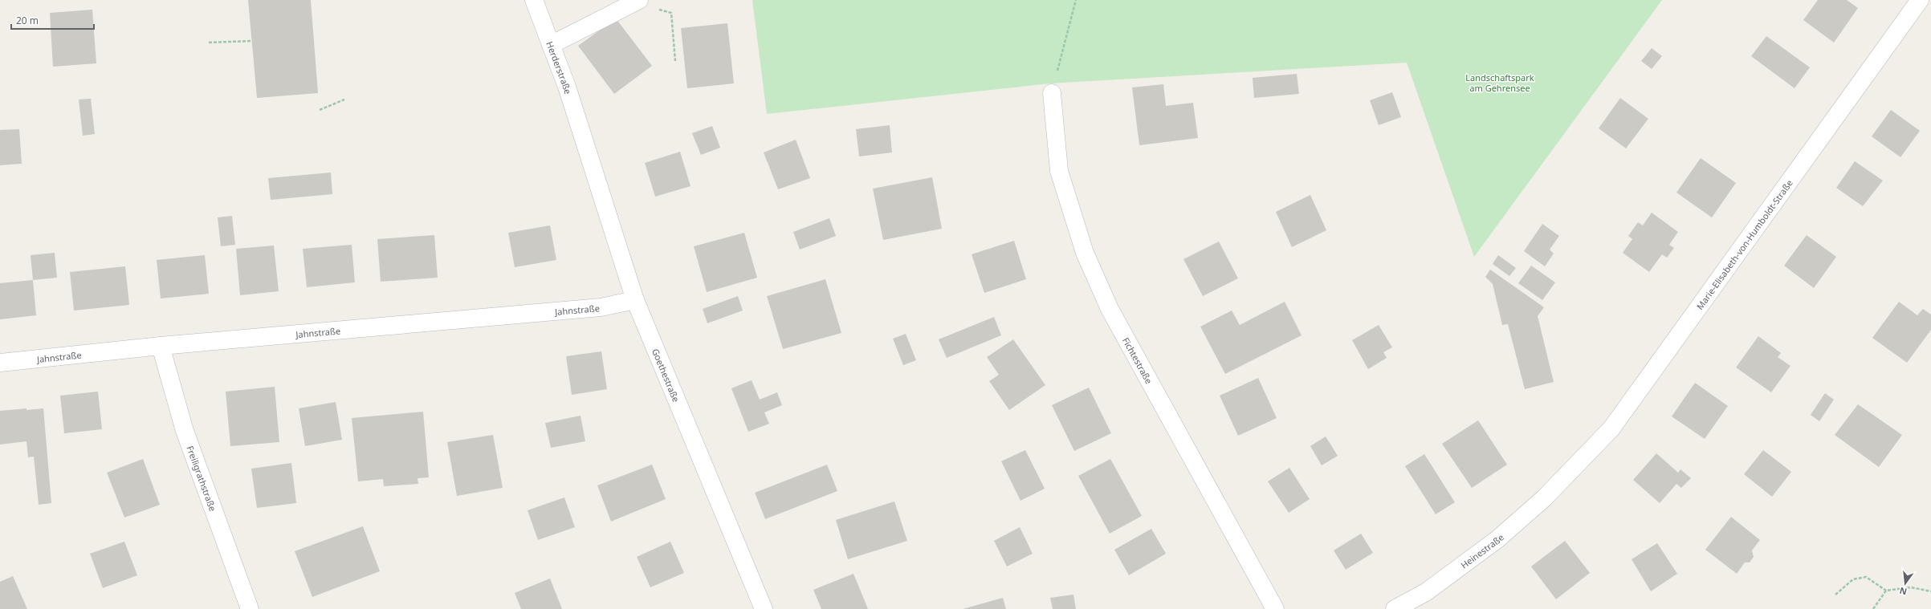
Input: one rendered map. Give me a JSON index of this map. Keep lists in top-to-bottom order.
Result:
{
  "streets": {
    "street": [
      "Herderstraße",
      "Marie-Elisabeth-von-Humboldt-Straße",
      "Jahnstraße",
      "Fichtestraße",
      "Goethestraße",
      "Freiligrathstraße",
      "Heinestraße"
    ]
  },
  "crossings": [
    ["Herderstraße", "Goethestraße"],
    ["Marie-Elisabeth-von-Humboldt-Straße", "Heinestraße"],
    ["Jahnstraße", "Goethestraße"],
    ["Jahnstraße", "Freiligrathstraße"]
  ],
  "parks": ["Landschaftspark am Gehrensee"],
  "scale_bar": "20 m",
  "north": "bottom"
}
